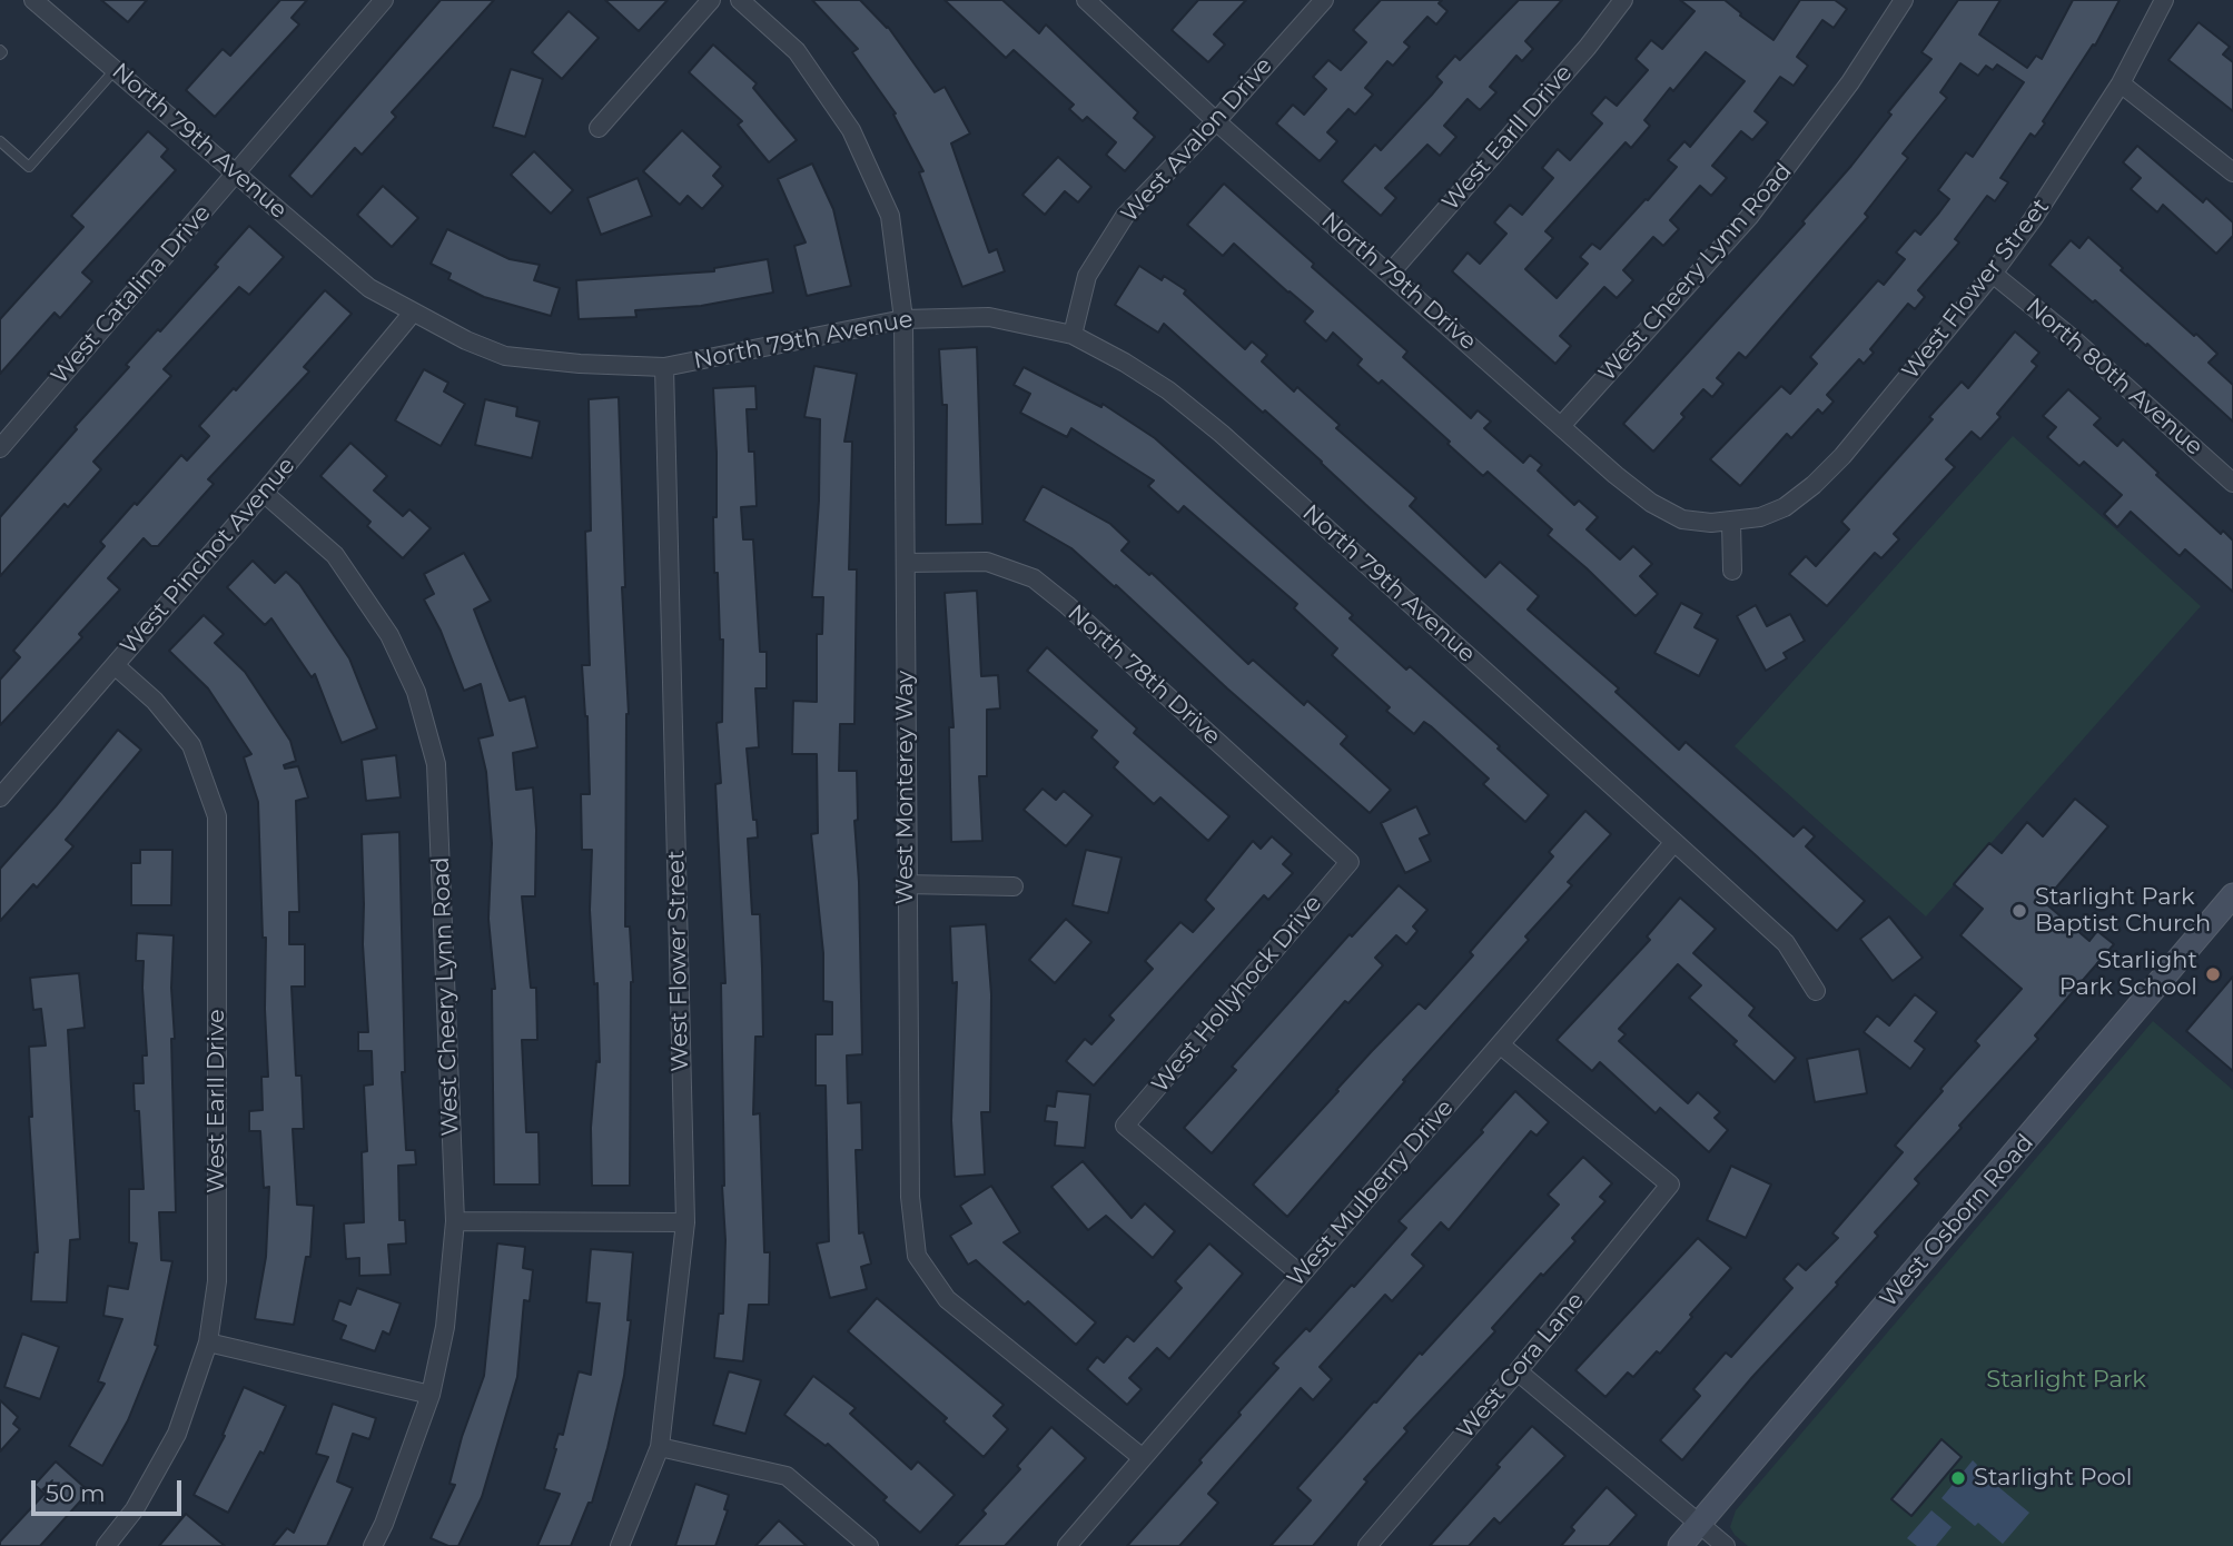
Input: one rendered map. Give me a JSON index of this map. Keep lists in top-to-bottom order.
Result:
{
  "streets": {
    "street": [
      "West Earll Drive",
      "West Avalon Drive",
      "North 79th Avenue",
      "West Cheery Lynn Road",
      "North 79th Drive",
      "West Flower Street",
      "West Catalina Drive",
      "North 80th Avenue",
      "West Pinchot Avenue",
      "North 78th Drive",
      "West Monterey Way",
      "West Hollyhock Drive",
      "West Mulberry Drive",
      "West Osborn Road",
      "West Cora Lane"
    ]
  },
  "crossings": [
    ["West Earll Drive", "North 79th Drive"],
    ["West Earll Drive", "West Pinchot Avenue"],
    ["West Avalon Drive", "North 79th Avenue"],
    ["West Avalon Drive", "North 79th Drive"],
    ["North 79th Avenue", "West Flower Street"],
    ["North 79th Avenue", "West Catalina Drive"],
    ["North 79th Avenue", "West Pinchot Avenue"],
    ["North 79th Avenue", "West Monterey Way"],
    ["North 79th Avenue", "West Mulberry Drive"],
    ["West Cheery Lynn Road", "North 79th Drive"],
    ["West Cheery Lynn Road", "West Pinchot Avenue"],
    ["North 79th Drive", "West Flower Street"],
    ["West Flower Street", "North 80th Avenue"],
    ["North 78th Drive", "West Monterey Way"],
    ["North 78th Drive", "West Hollyhock Drive"],
    ["West Monterey Way", "West Mulberry Drive"],
    ["West Hollyhock Drive", "West Mulberry Drive"],
    ["West Mulberry Drive", "West Cora Lane"]
  ],
  "parks": ["Starlight Park"],
  "places": ["Starlight Park Baptist Church", "Starlight Park School", "Starlight Pool"],
  "scale_bar": "50 m"
}
